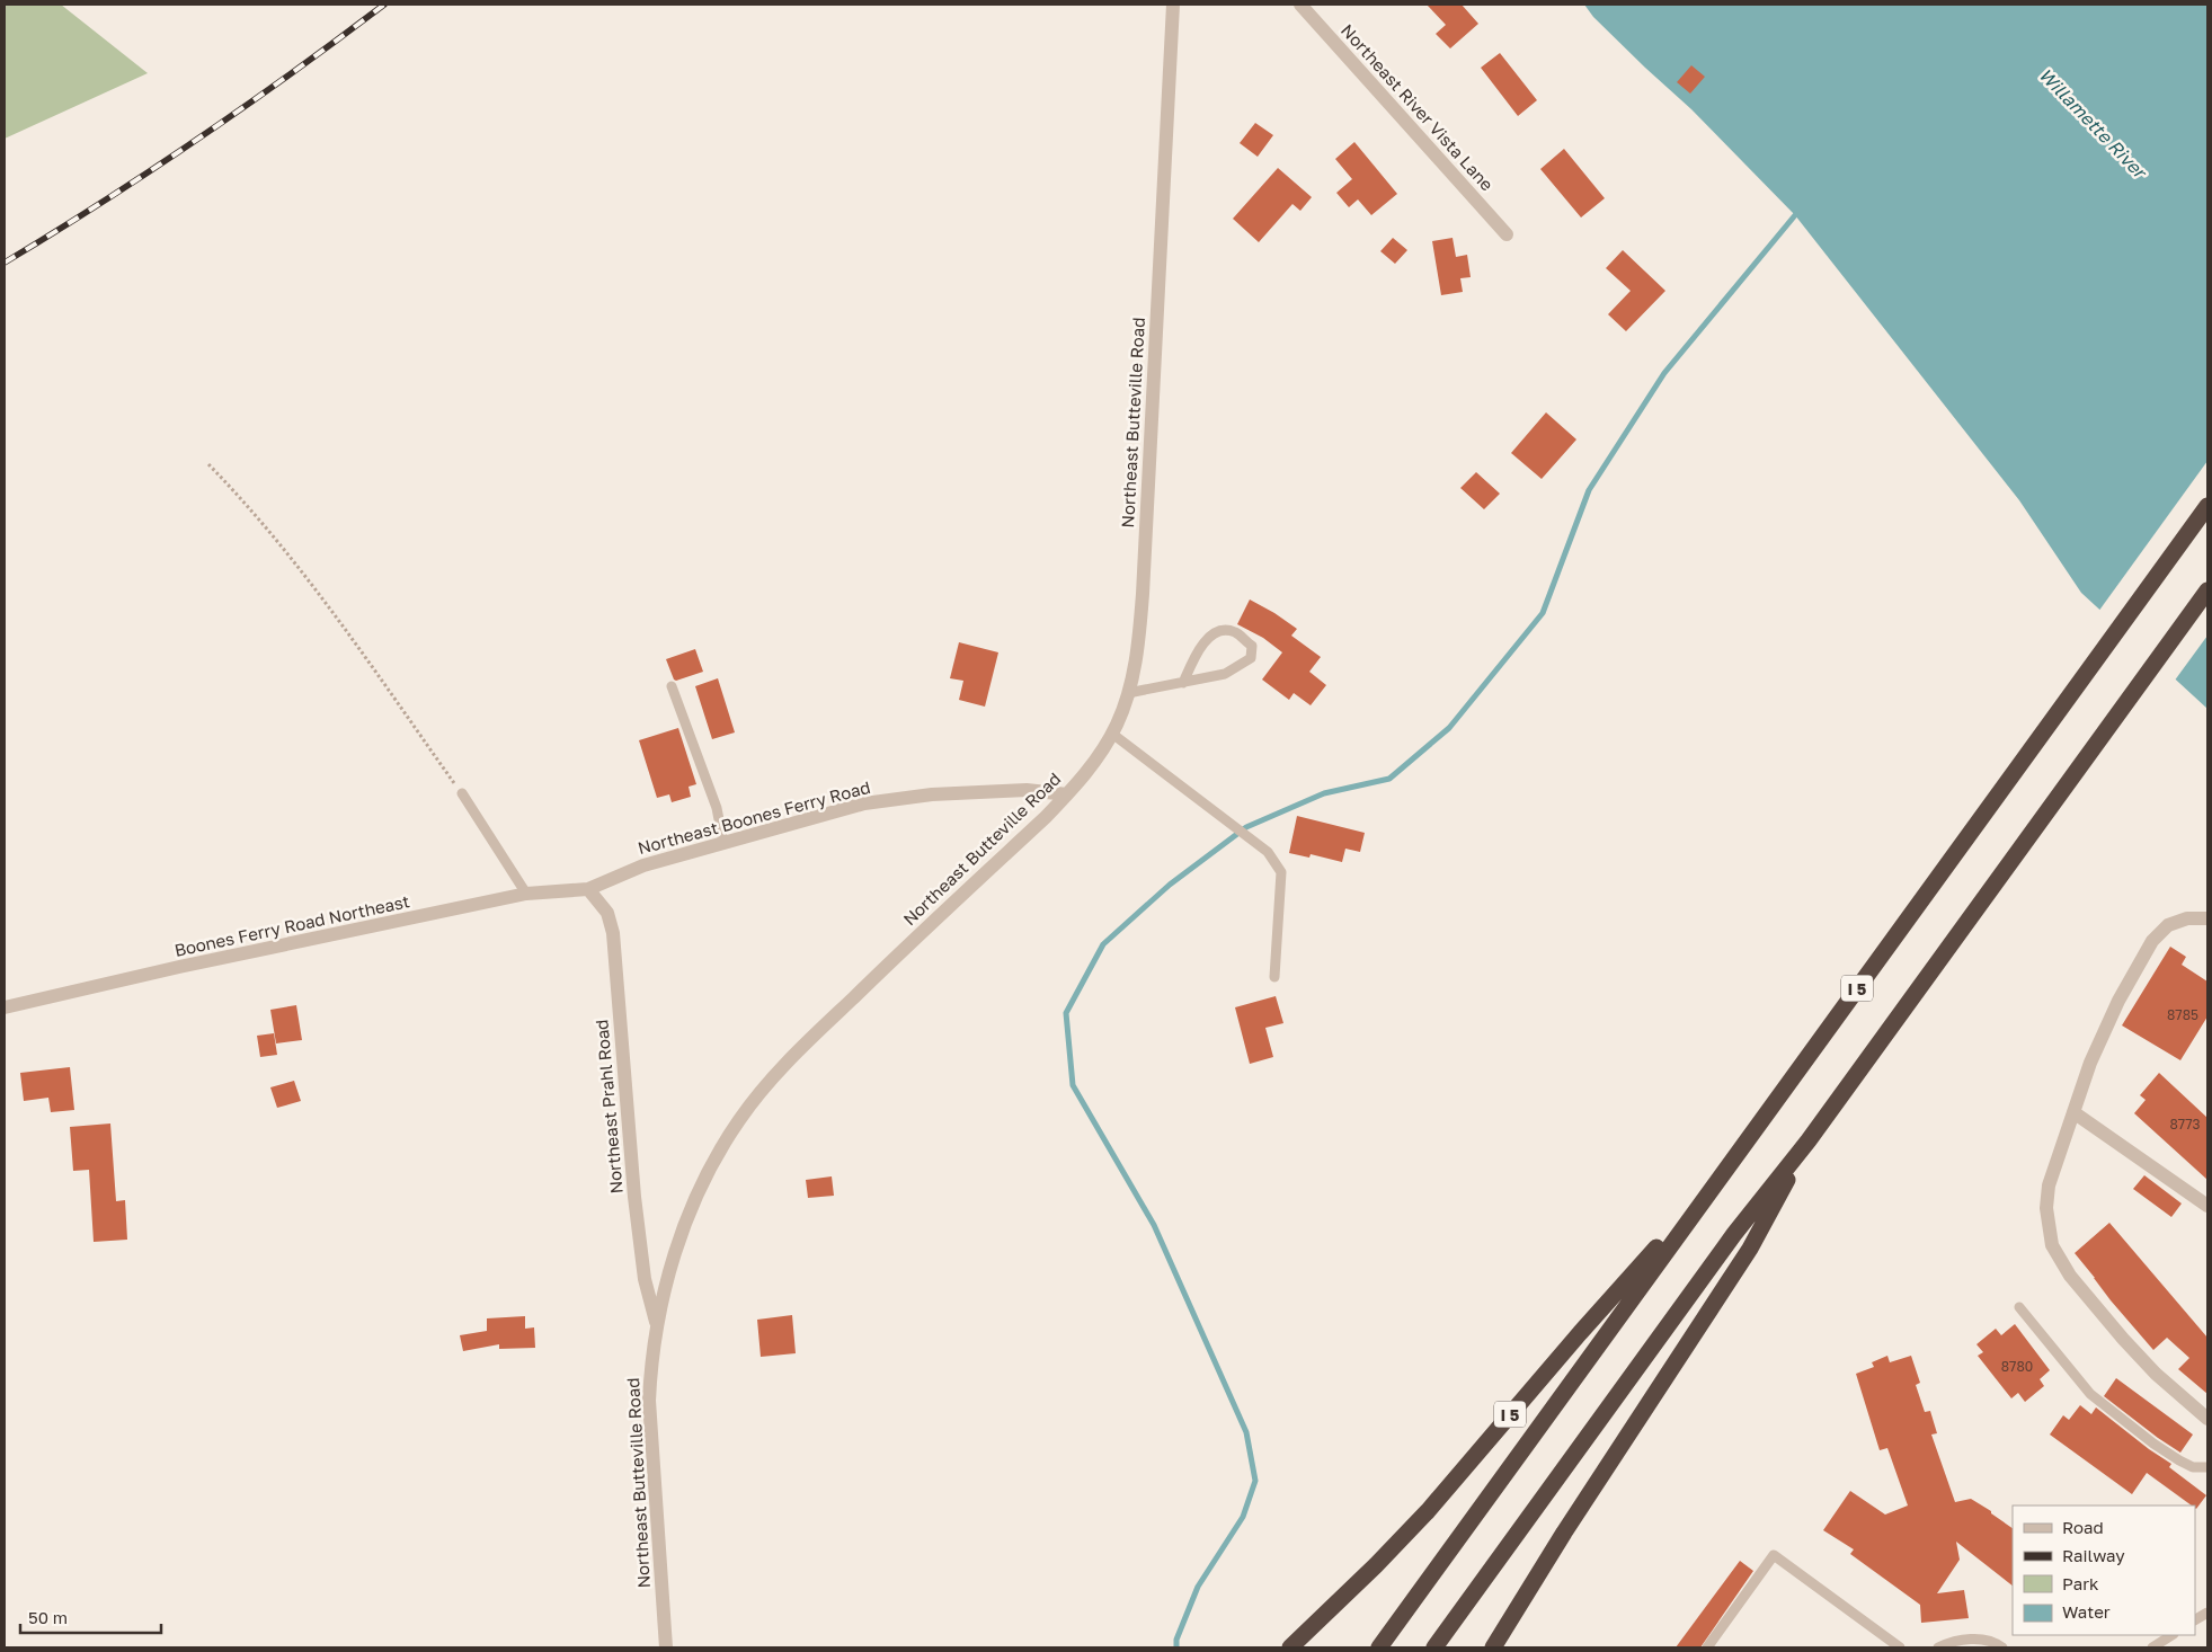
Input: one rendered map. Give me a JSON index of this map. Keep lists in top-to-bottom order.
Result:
{
  "streets": {
    "highway": ["I 5"],
    "street": [
      "Northeast River Vista Lane",
      "Northeast Butteville Road",
      "Northeast Boones Ferry Road",
      "Boones Ferry Road Northeast",
      "Northeast Prahl Road"
    ]
  },
  "crossings": [
    ["Northeast Butteville Road", "Northeast Boones Ferry Road"],
    ["Northeast Butteville Road", "Northeast Prahl Road"],
    ["Northeast Boones Ferry Road", "Boones Ferry Road Northeast"],
    ["Northeast Boones Ferry Road", "Northeast Prahl Road"],
    ["Boones Ferry Road Northeast", "Northeast Prahl Road"]
  ],
  "water": ["Willamette River"],
  "house_numbers": ["8785", "8773", "8780"],
  "legend": [
    "Road",
    "Railway",
    "Park",
    "Water"
  ],
  "scale_bar": "50 m"
}
